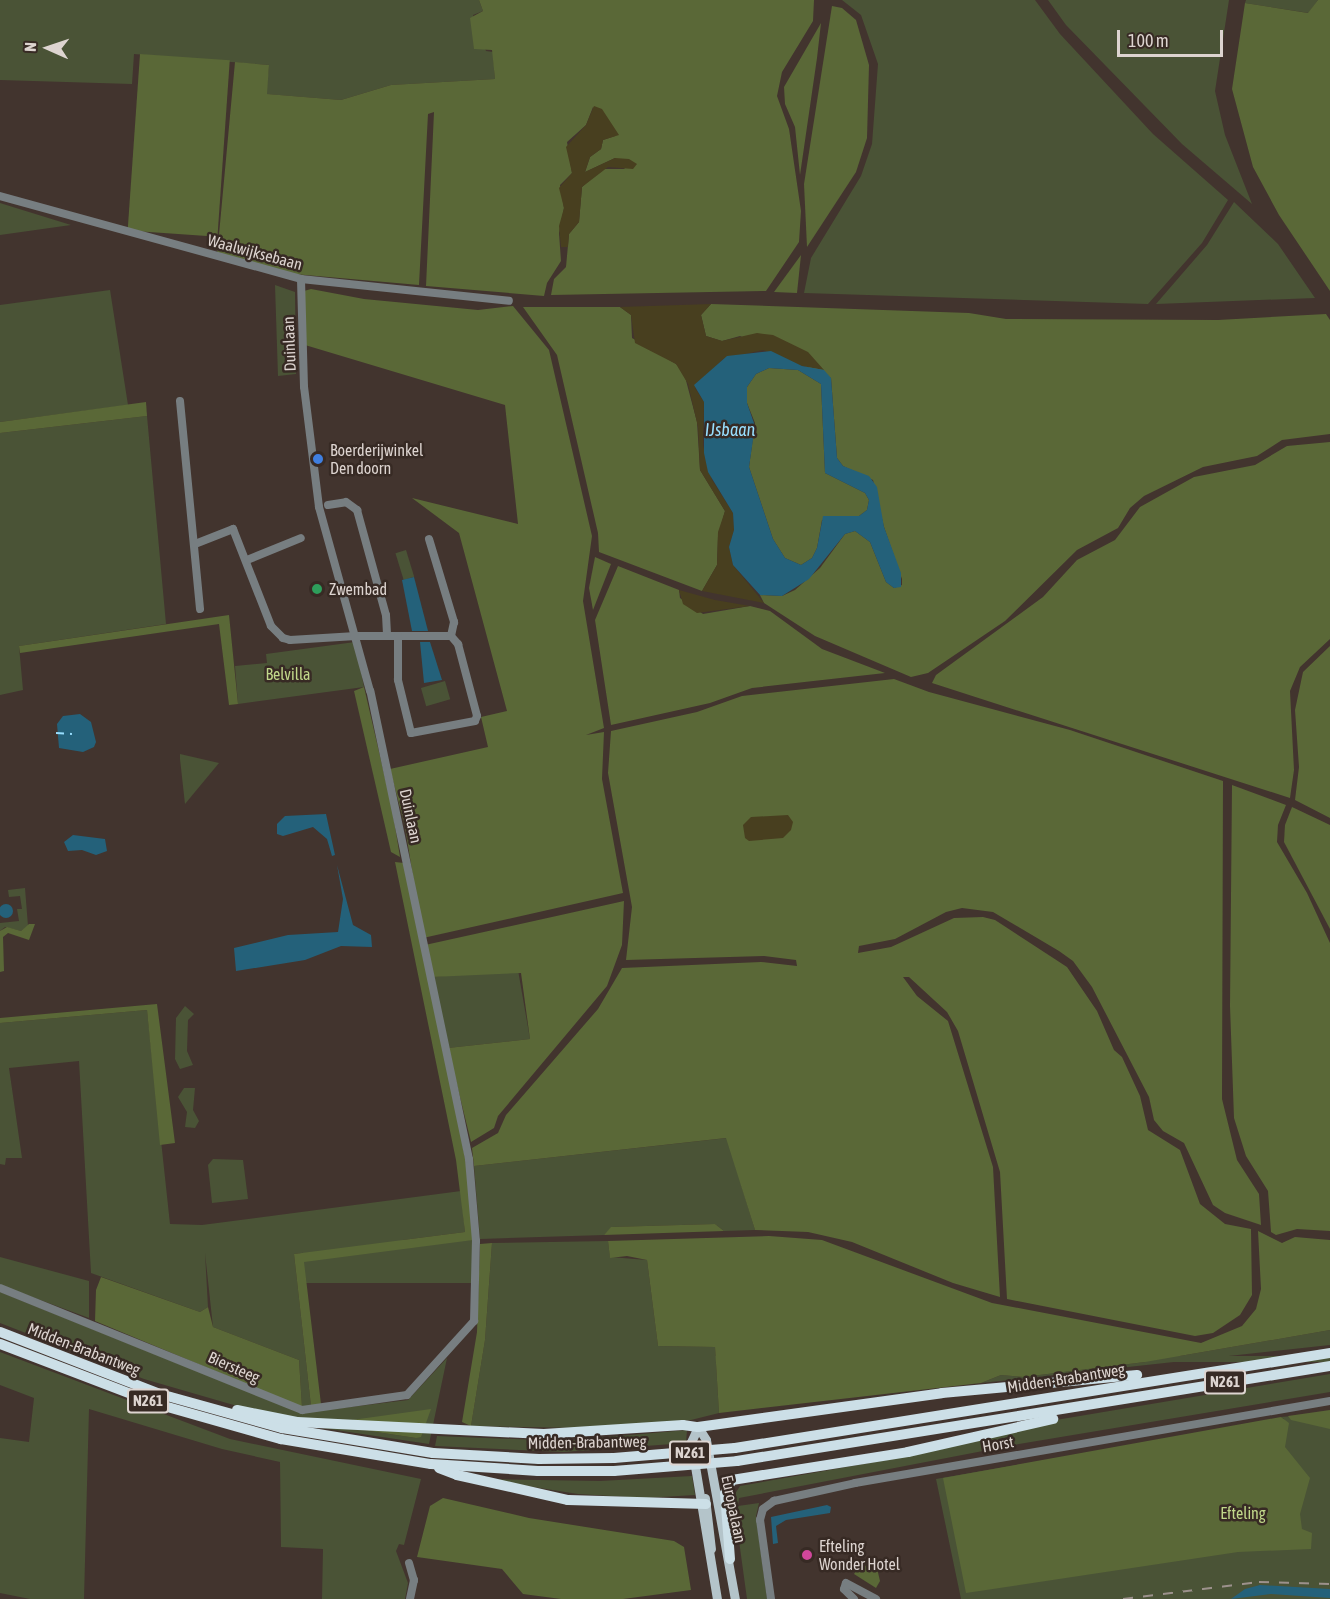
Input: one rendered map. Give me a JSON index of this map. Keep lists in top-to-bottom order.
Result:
{
  "streets": {
    "highway": ["Midden-Brabantweg", "N261"],
    "main road": ["Europalaan"],
    "street": [
      "Waalwijksebaan",
      "Duinlaan",
      "Biersteeg",
      "Horst"
    ]
  },
  "crossings": [
    ["Waalwijksebaan", "Duinlaan"],
    ["Duinlaan", "Biersteeg"],
    ["Midden-Brabantweg", "N261"],
    ["N261", "Europalaan"]
  ],
  "water": ["IJsbaan"],
  "parks": ["Belvilla", "Efteling"],
  "places": ["Boerderijwinkel Den doorn", "Zwembad", "Efteling Wonder Hotel"],
  "scale_bar": "100 m",
  "north": "left"
}
